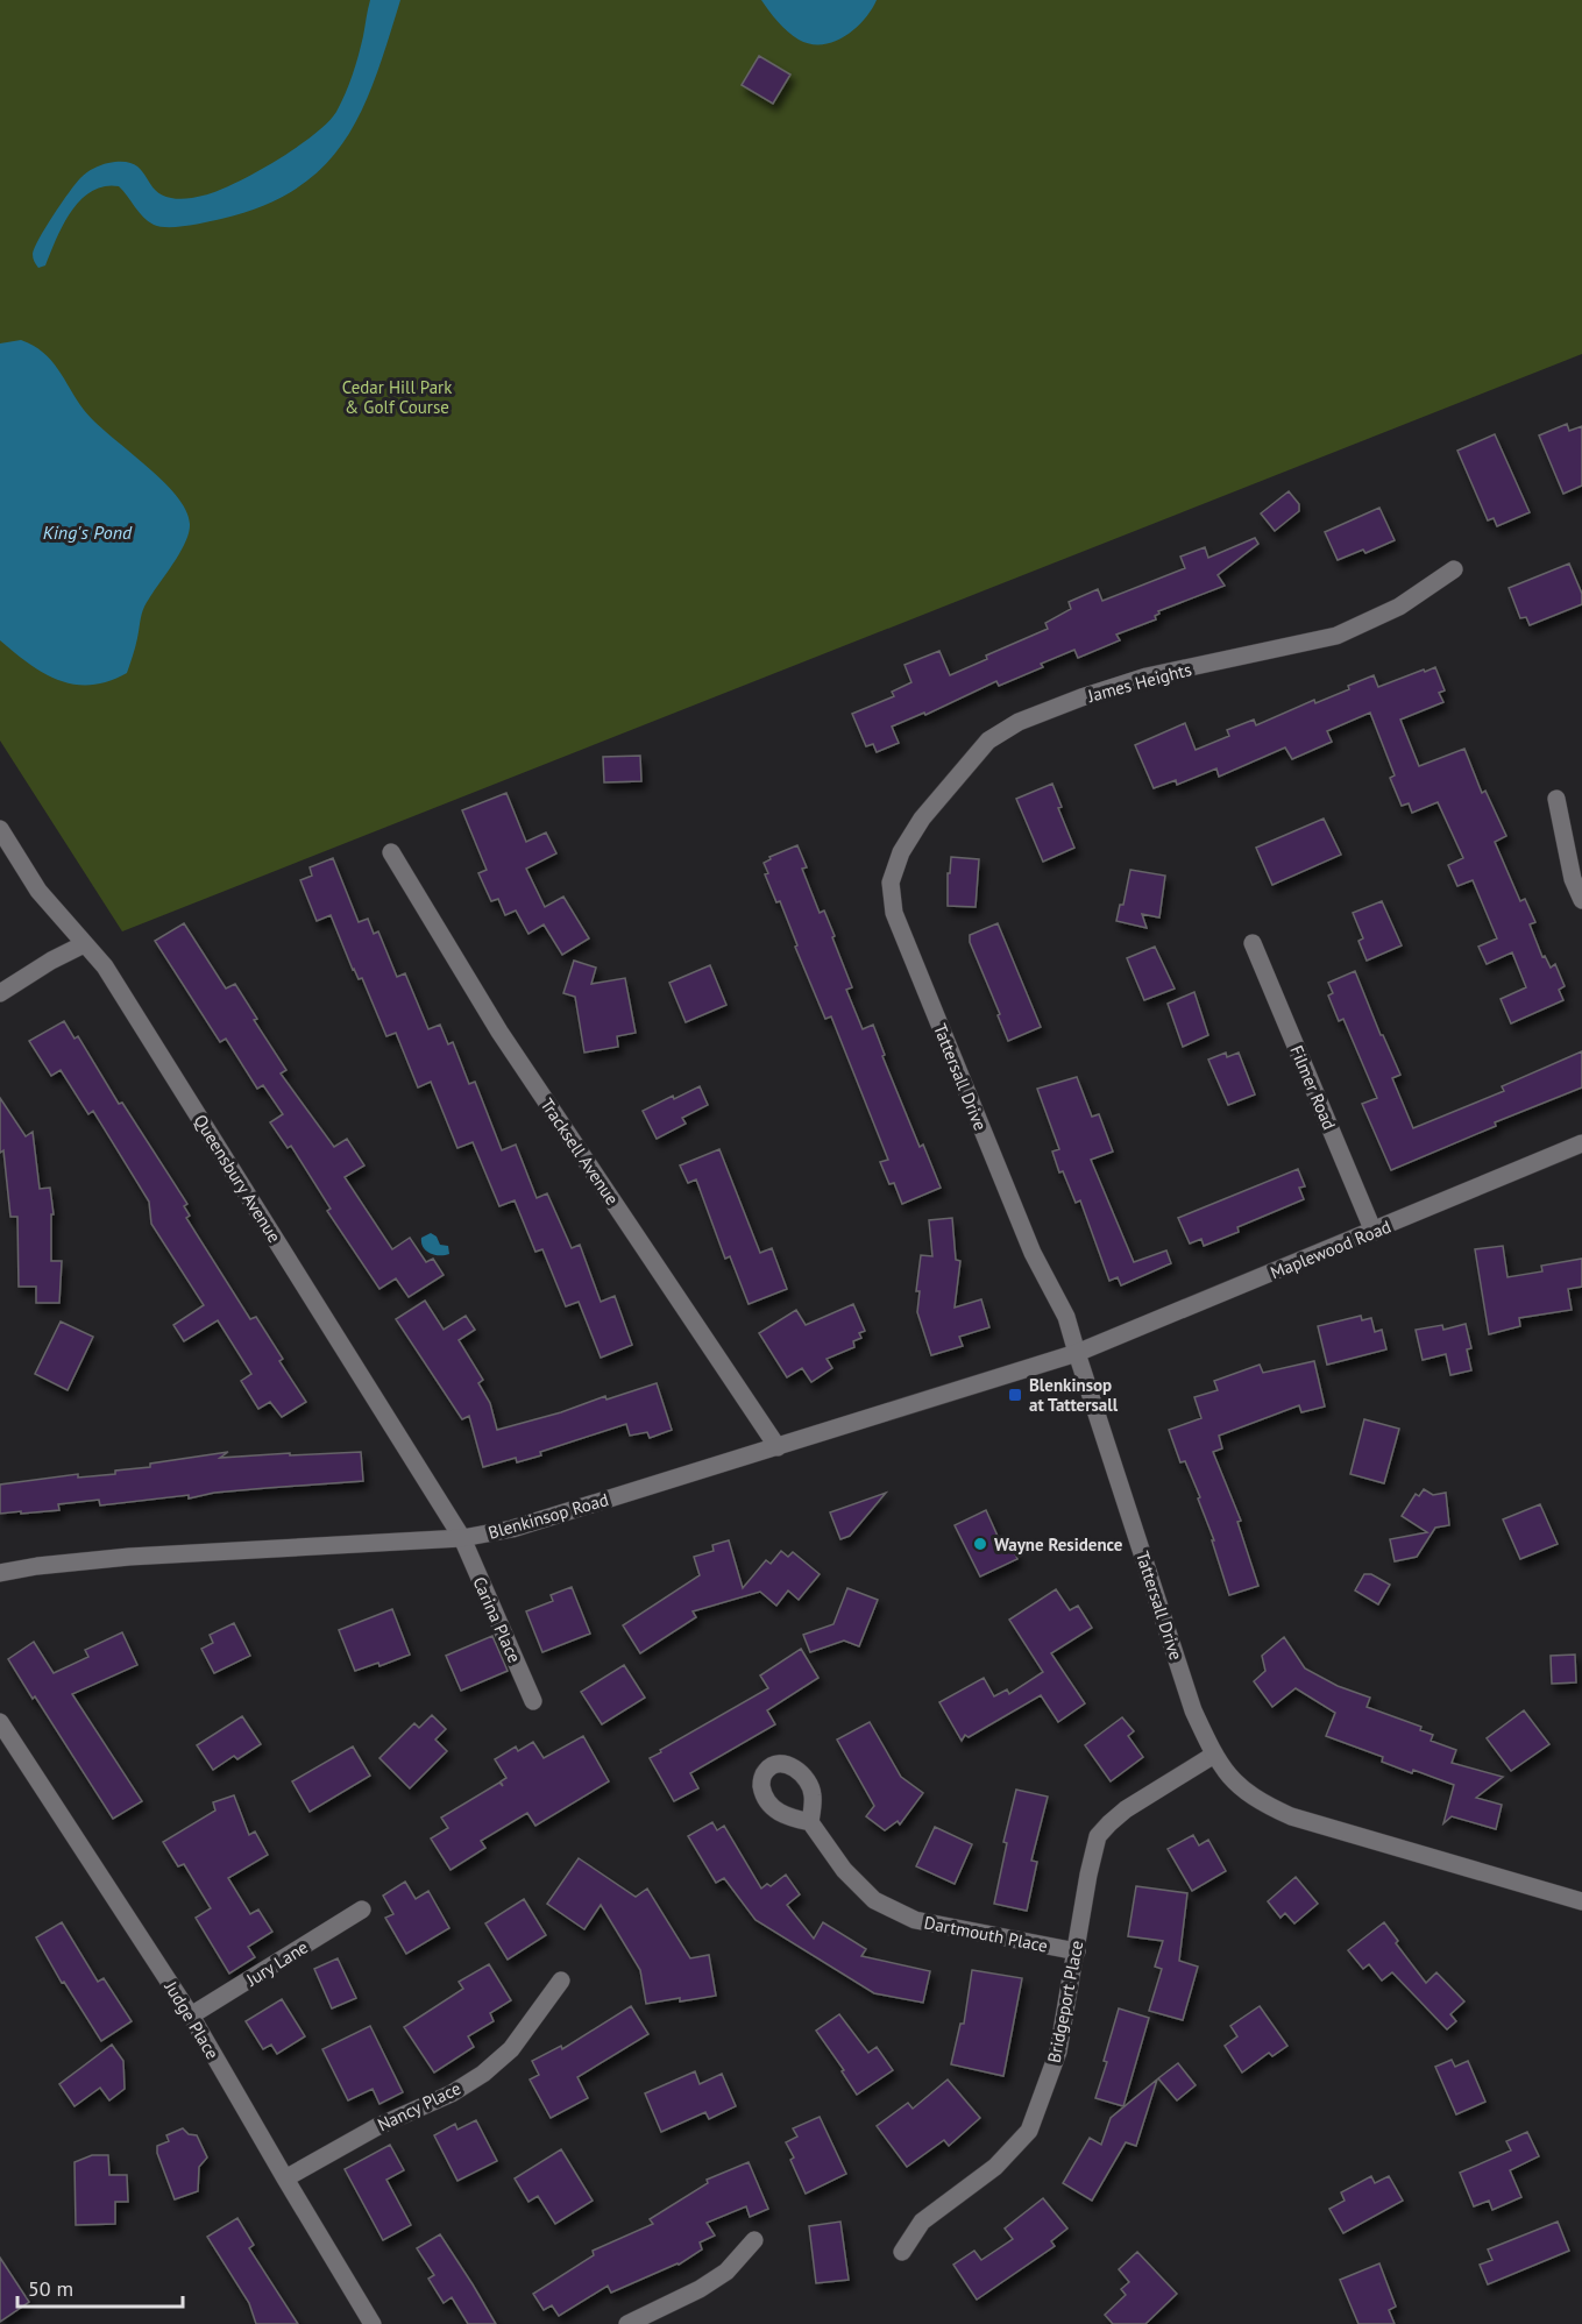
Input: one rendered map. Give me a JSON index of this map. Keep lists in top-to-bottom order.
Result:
{
  "streets": {
    "street": [
      "James Heights",
      "Tattersall Drive",
      "Filmer Road",
      "Tracksell Avenue",
      "Queensbury Avenue",
      "Maplewood Road",
      "Blenkinsop Road",
      "Carina Place",
      "Dartmouth Place",
      "Jury Lane",
      "Bridgeport Place",
      "Judge Place",
      "Nancy Place"
    ]
  },
  "crossings": [
    ["James Heights", "Tattersall Drive"],
    ["Tattersall Drive", "Maplewood Road"],
    ["Tattersall Drive", "Blenkinsop Road"],
    ["Tattersall Drive", "Bridgeport Place"],
    ["Filmer Road", "Maplewood Road"],
    ["Tracksell Avenue", "Blenkinsop Road"],
    ["Queensbury Avenue", "Blenkinsop Road"],
    ["Queensbury Avenue", "Carina Place"],
    ["Maplewood Road", "Blenkinsop Road"],
    ["Blenkinsop Road", "Carina Place"],
    ["Dartmouth Place", "Bridgeport Place"],
    ["Jury Lane", "Judge Place"],
    ["Judge Place", "Nancy Place"]
  ],
  "water": ["King's Pond"],
  "parks": ["Cedar Hill Park & Golf Course"],
  "places": {
    "transit": ["Blenkinsop at Tattersall"],
    "other": ["Wayne Residence"]
  },
  "scale_bar": "50 m"
}
